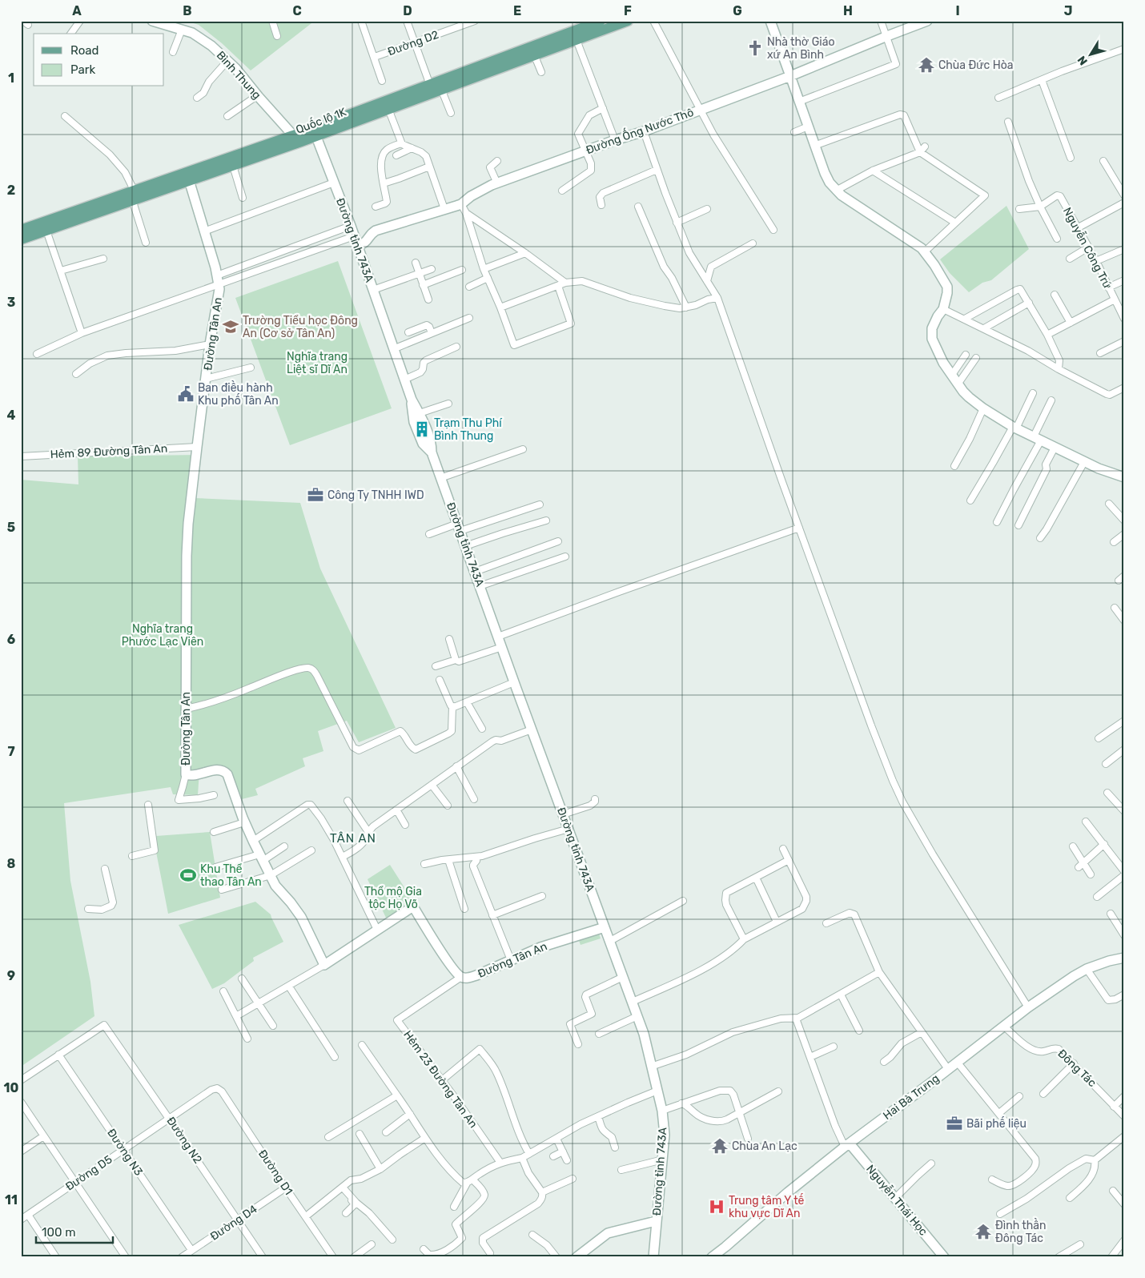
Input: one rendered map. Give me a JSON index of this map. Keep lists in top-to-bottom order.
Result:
{
  "streets": {
    "main road": ["Quốc lộ 1K"],
    "street": [
      "Đường D2",
      "Bình Thung",
      "Đường Ống Nước Thô",
      "Đường tỉnh 743A",
      "Nguyễn Công Trứ",
      "Đường Tân An",
      "Hẻm 89 Đường Tân An",
      "Đông Tác",
      "Hẻm 23 Đường Tân An",
      "Hai Bà Trưng",
      "Đường N2",
      "Đường N3",
      "Đường D1",
      "Đường D5",
      "Nguyễn Thái Học",
      "Đường D4"
    ]
  },
  "crossings": [
    ["Bình Thung", "Quốc lộ 1K"],
    ["Quốc lộ 1K", "Đường tỉnh 743A"],
    ["Quốc lộ 1K", "Đường Tân An"],
    ["Đường Ống Nước Thô", "Đường tỉnh 743A"],
    ["Đường tỉnh 743A", "Đường Tân An"],
    ["Đường Tân An", "Hẻm 89 Đường Tân An"],
    ["Đường Tân An", "Hẻm 23 Đường Tân An"],
    ["Đông Tác", "Hai Bà Trưng"],
    ["Hai Bà Trưng", "Nguyễn Thái Học"],
    ["Đường N2", "Đường N3"],
    ["Đường N2", "Đường D5"],
    ["Đường N2", "Đường D4"],
    ["Đường N3", "Đường D5"],
    ["Đường N3", "Đường D4"],
    ["Đường D1", "Đường D5"],
    ["Đường D1", "Đường D4"]
  ],
  "districts": ["TÂN AN"],
  "parks": ["Nghĩa trang Liệt sĩ Dĩ An", "Nghĩa trang Phước Lạc Viên", "Thổ mộ Gia tộc Họ Võ"],
  "places": {
    "church": ["Nhà thờ Giáo xứ An Bình"],
    "temple": ["Chùa Đức Hòa", "Chùa An Lạc", "Đình thần Đông Tác"],
    "school or university": ["Trường Tiểu học Đông An (Cơ sở Tân An)"],
    "public building": ["Ban điều hành Khu phố Tân An"],
    "building": ["Trạm Thu Phí Bình Thung"],
    "office": ["Công Ty TNHH IWD", "Bãi phế liệu"],
    "sports": ["Khu Thể thao Tân An"],
    "hospital": ["Trung tâm Y tế khu vực Dĩ An"]
  },
  "legend": ["Road", "Park"],
  "scale_bar": "100 m",
  "north": "bottom left",
  "grid": {
    "columns": [
      "A",
      "B",
      "C",
      "D",
      "E",
      "F",
      "G",
      "H",
      "I",
      "J"
    ],
    "rows": [
      "1",
      "2",
      "3",
      "4",
      "5",
      "6",
      "7",
      "8",
      "9",
      "10",
      "11"
    ]
  }
}
